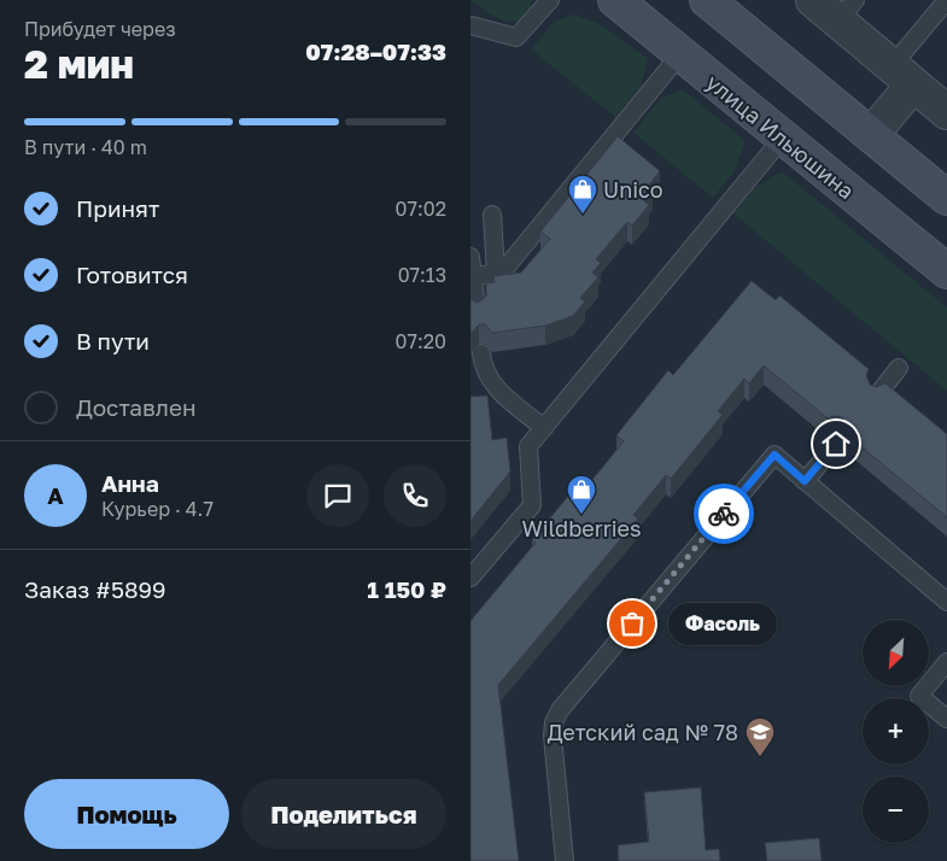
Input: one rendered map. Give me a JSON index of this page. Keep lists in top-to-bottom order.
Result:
{
  "streets": {
    "main road": ["улица Ильюшина"]
  },
  "places": {
    "shop": ["Unico", "Wildberries"],
    "other": ["Фасоль"],
    "school or university": ["Детский сад № 78"]
  },
  "north": "bottom left",
  "page": {
    "heading": ["2 мин", "Прибудет через", "07:28–07:33"],
    "panel": [
      "Анна",
      "Курьер · 4.7",
      "Заказ #5899",
      "1 150 ₽"
    ],
    "bar": "В пути · 40 m",
    "list": [
      ["Принят", "07:02"],
      ["Готовится", "07:13"],
      ["В пути", "07:20"],
      "Доставлен"
    ],
    "round": "А",
    "bubble": "Фасоль",
    "map_buttons": ["+", "−"],
    "buttons": ["Помощь", "Поделиться"]
  }
}
